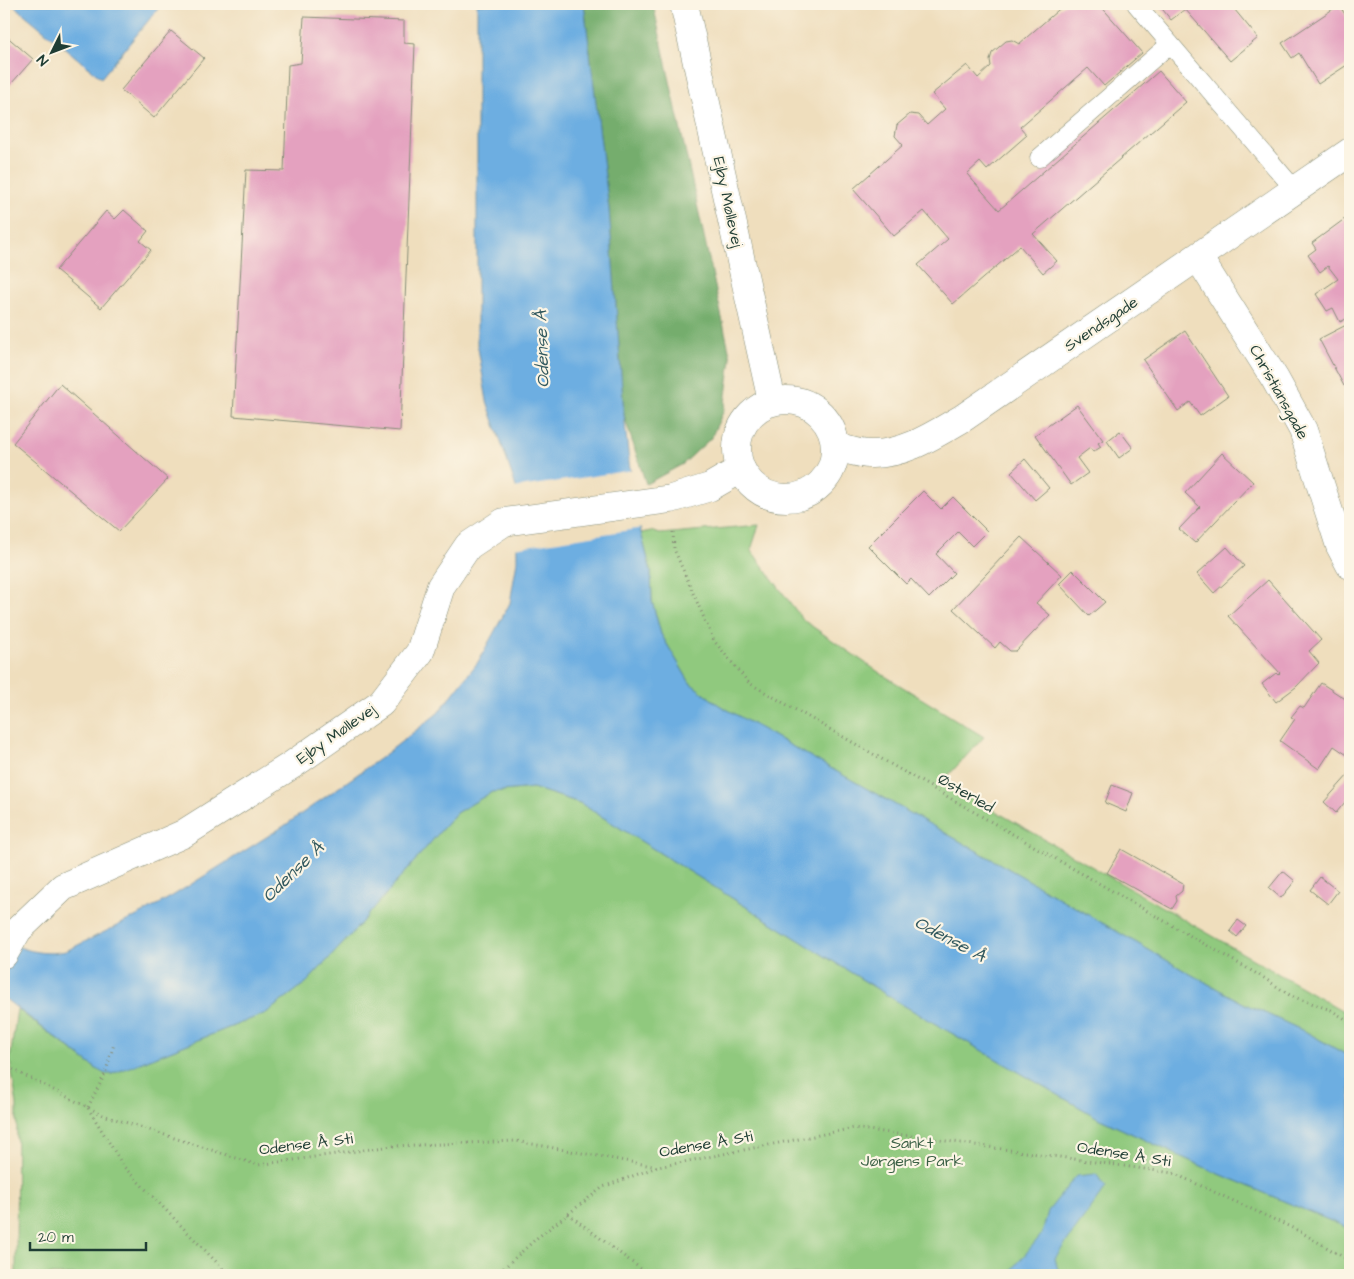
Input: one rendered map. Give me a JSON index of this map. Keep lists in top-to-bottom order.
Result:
{
  "streets": {
    "street": ["Ejby Møllevej", "Svendsgade", "Christiansgade"],
    "path": ["Østerled", "Odense Å Sti"]
  },
  "crossings": [
    ["Ejby Møllevej", "Svendsgade"],
    ["Ejby Møllevej", "Østerled"],
    ["Svendsgade", "Christiansgade"]
  ],
  "water": ["Odense Å"],
  "parks": ["Sankt Jørgens Park"],
  "scale_bar": "20 m",
  "north": "bottom left"
}
